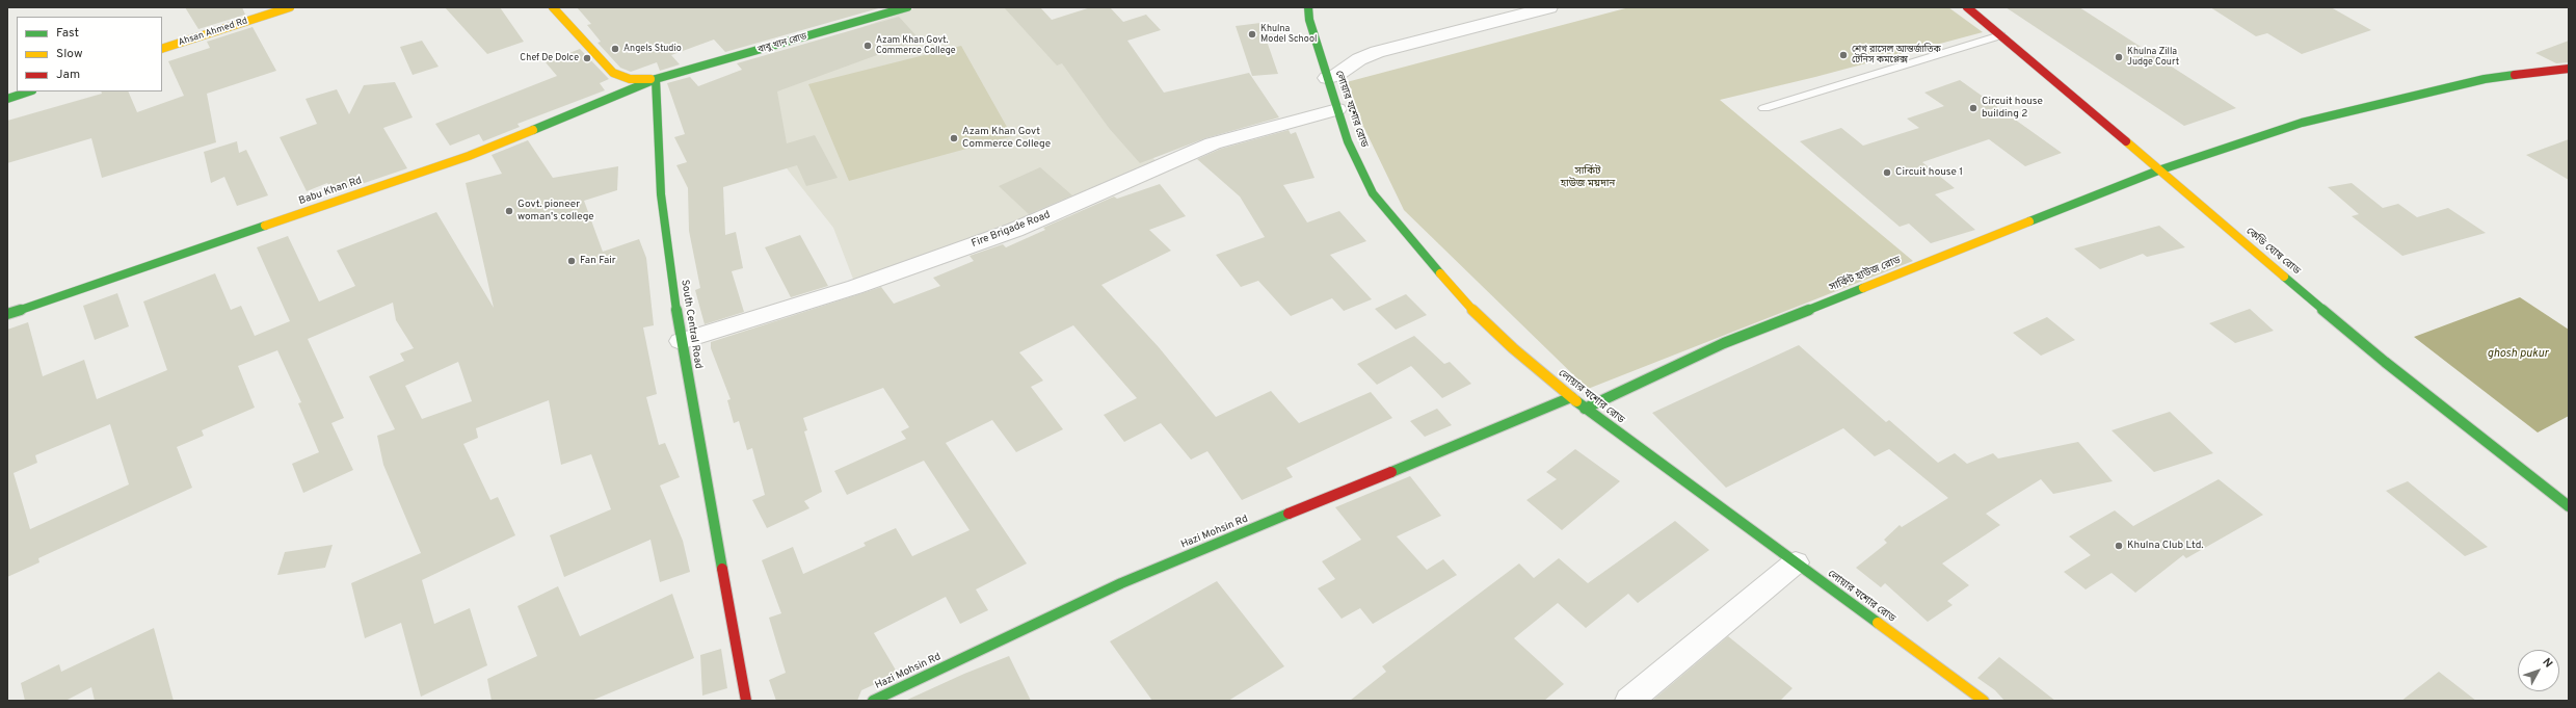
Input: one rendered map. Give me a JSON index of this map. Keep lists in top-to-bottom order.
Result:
{
  "streets": {
    "street": [
      "Ahsan Ahmed Rd",
      "বাবু খান রোড",
      "লোয়ার যশোর রোড",
      "Babu Khan Rd",
      "Fire Brigade Road",
      "কেডি ঘোষ রোড",
      "সার্কিট হাউজ রোড",
      "South Central Road",
      "Hazi Mohsin Rd"
    ]
  },
  "crossings": [
    ["বাবু খান রোড", "Babu Khan Rd"],
    ["বাবু খান রোড", "South Central Road"],
    ["লোয়ার যশোর রোড", "Fire Brigade Road"],
    ["লোয়ার যশোর রোড", "সার্কিট হাউজ রোড"],
    ["লোয়ার যশোর রোড", "Hazi Mohsin Rd"],
    ["Babu Khan Rd", "South Central Road"],
    ["Fire Brigade Road", "South Central Road"],
    ["কেডি ঘোষ রোড", "সার্কিট হাউজ রোড"]
  ],
  "water": ["ghosh pukur"],
  "parks": ["সার্কিট হাউজ ময়দান"],
  "places": [
    "Khulna Model School",
    "Azam Khan Govt. Commerce College",
    "Angels Studio",
    "শেখ রাসেল আন্তর্জাতিক টেনিস কমপ্লেক্স",
    "Khulna Zilla Judge Court",
    "Chef De Dolce",
    "Circuit house building 2",
    "Azam Khan Govt Commerce College",
    "Circuit house 1",
    "Govt. pioneer woman's college",
    "Fan Fair",
    "Khulna Club Ltd."
  ],
  "legend": ["Fast", "Slow", "Jam"],
  "north": "top right"
}
